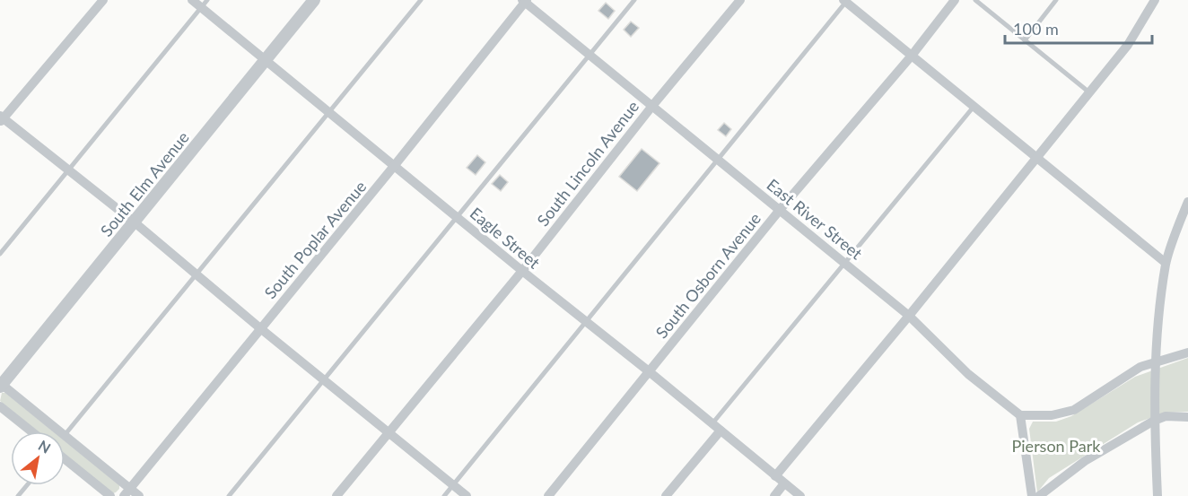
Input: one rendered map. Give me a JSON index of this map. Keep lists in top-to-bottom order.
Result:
{
  "streets": {
    "street": [
      "South Lincoln Avenue",
      "South Elm Avenue",
      "East River Street",
      "Eagle Street",
      "South Poplar Avenue",
      "South Osborn Avenue"
    ]
  },
  "crossings": [
    ["South Lincoln Avenue", "East River Street"],
    ["South Lincoln Avenue", "Eagle Street"],
    ["South Elm Avenue", "Eagle Street"],
    ["East River Street", "South Poplar Avenue"],
    ["East River Street", "South Osborn Avenue"],
    ["Eagle Street", "South Poplar Avenue"],
    ["Eagle Street", "South Osborn Avenue"]
  ],
  "parks": ["Pierson Park"],
  "scale_bar": "100 m",
  "north": "top right"
}
